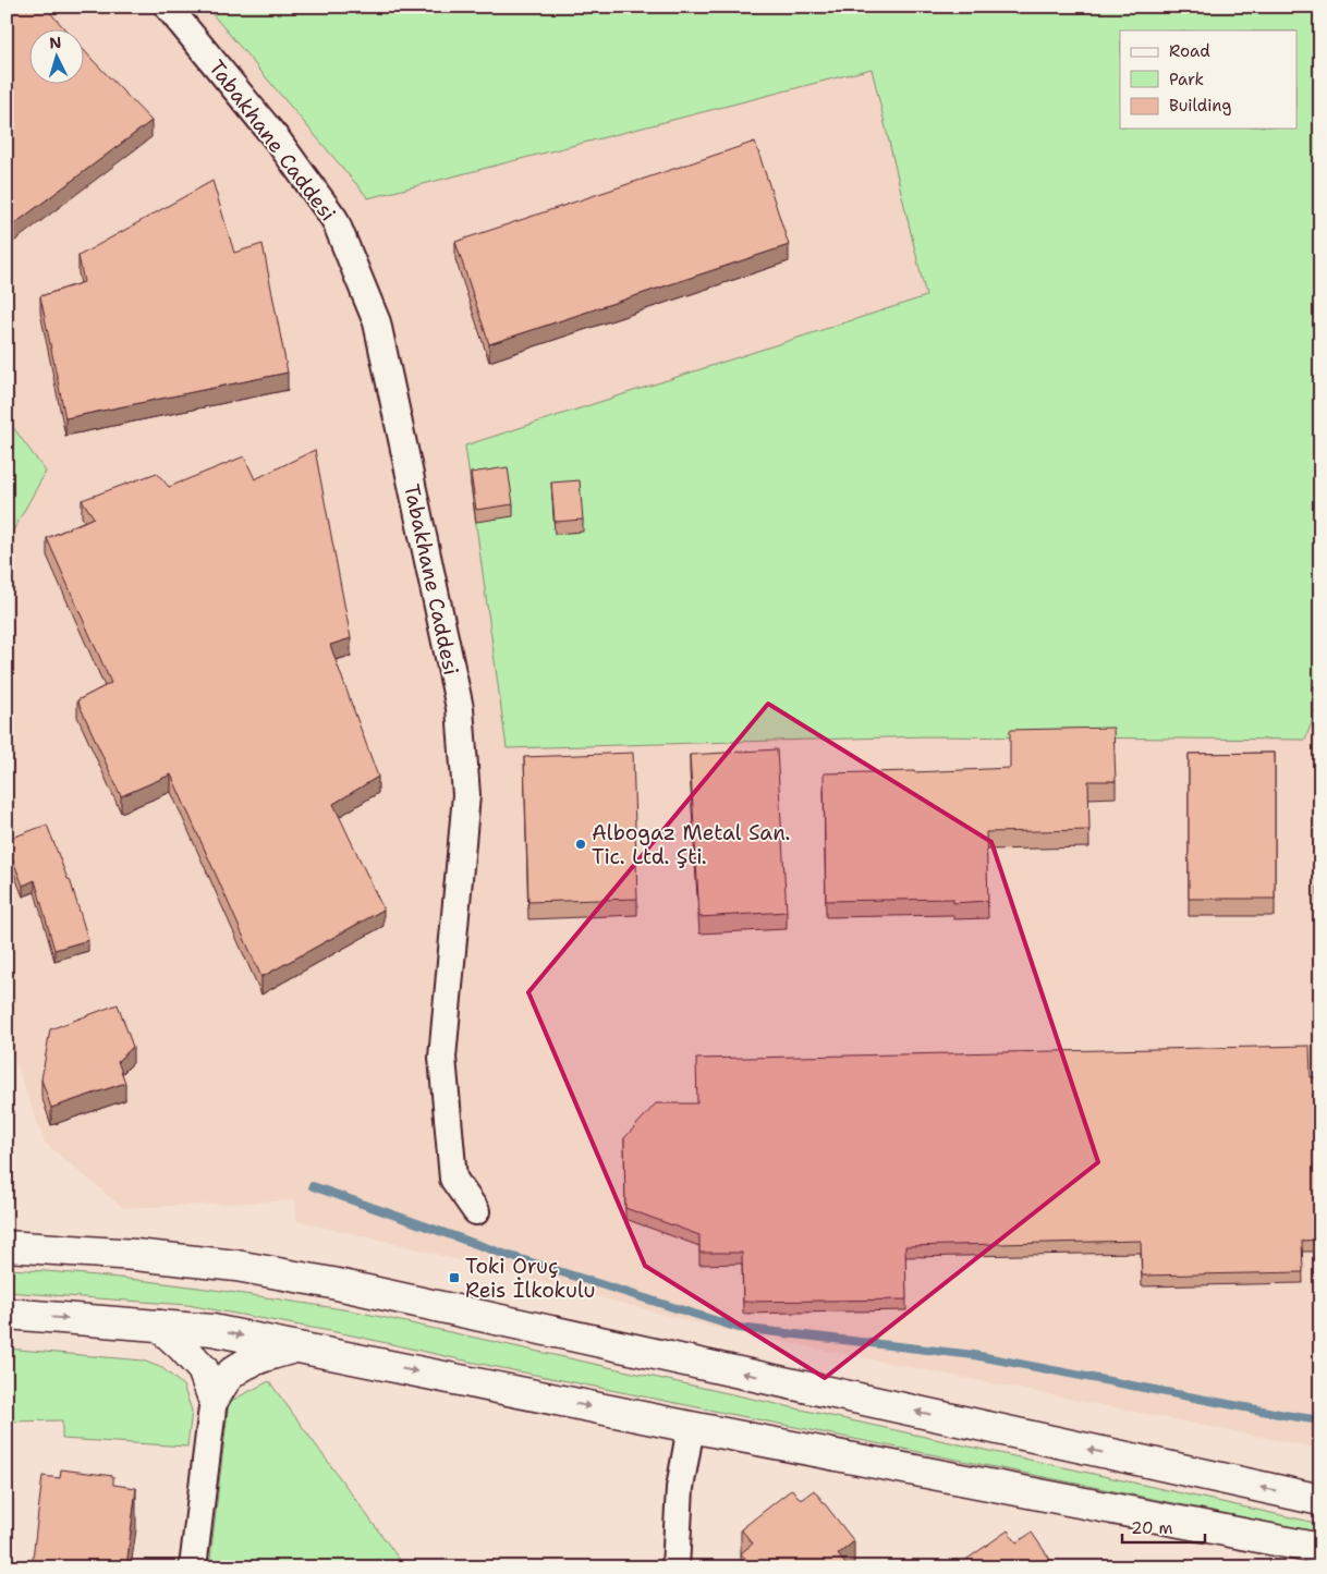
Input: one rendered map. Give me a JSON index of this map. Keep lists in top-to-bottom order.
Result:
{
  "streets": {
    "street": ["Tabakhane Caddesi"]
  },
  "places": {
    "other": ["Albogaz Metal San. Tic. Ltd. Şti."],
    "transit": ["Toki Oruç Reis İlkokulu"]
  },
  "legend": ["Road", "Park", "Building"],
  "scale_bar": "20 m",
  "north": "top"
}
